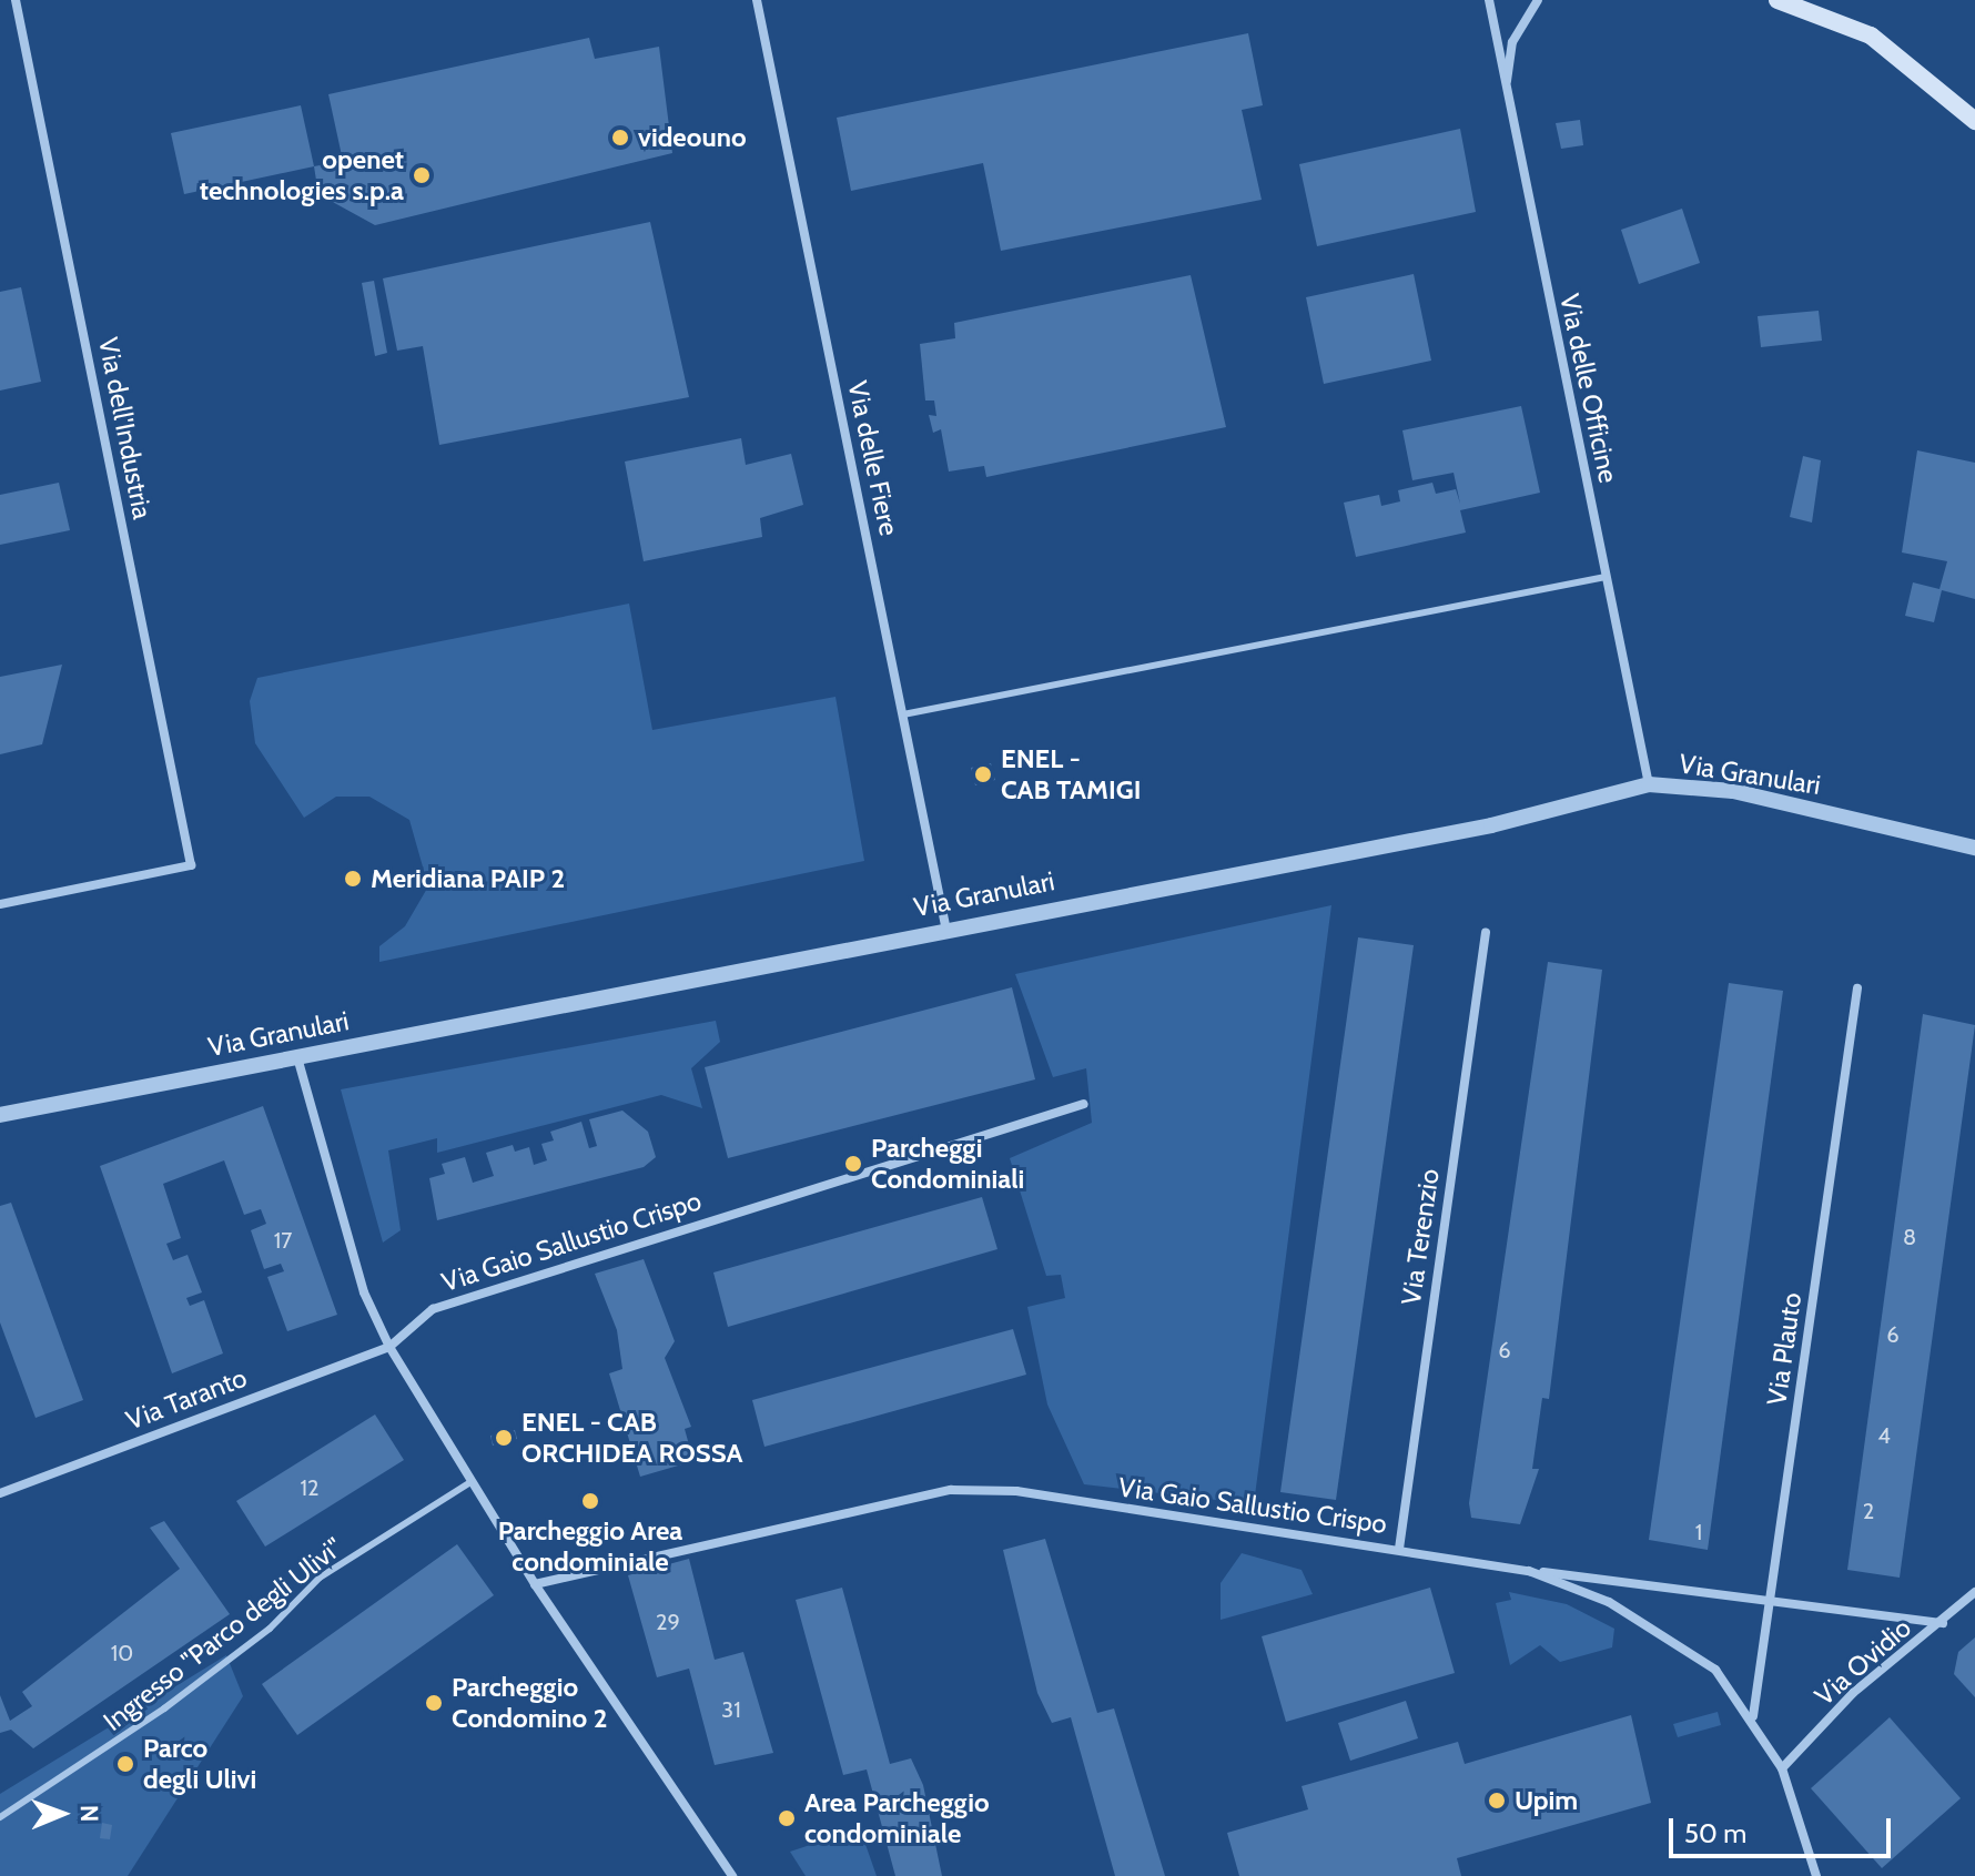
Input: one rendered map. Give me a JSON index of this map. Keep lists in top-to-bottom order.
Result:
{
  "streets": {
    "street": [
      "Via delle Officine",
      "Via dell'Industria",
      "Via delle Fiere",
      "Via Granulari",
      "Via Terenzio",
      "Via Gaio Sallustio Crispo",
      "Via Plauto",
      "Via Taranto",
      "Via Ovidio"
    ],
    "lane": ["Ingresso \"Parco degli Ulivi\""]
  },
  "crossings": [
    ["Via delle Officine", "Via Granulari"],
    ["Via delle Fiere", "Via Granulari"],
    ["Via Terenzio", "Via Gaio Sallustio Crispo"],
    ["Via Gaio Sallustio Crispo", "Via Plauto"],
    ["Via Gaio Sallustio Crispo", "Via Taranto"],
    ["Via Gaio Sallustio Crispo", "Via Ovidio"]
  ],
  "places": [
    "videouno",
    "openet technologies s.p.a",
    "ENEL - CAB TAMIGI",
    "Meridiana PAIP 2",
    "Parcheggi Condominiali",
    "ENEL - CAB ORCHIDEA ROSSA",
    "Parcheggio Area condominiale",
    "Parcheggio Condomino 2",
    "Parco degli Ulivi",
    "Upim",
    "Area Parcheggio condominiale"
  ],
  "house_numbers": [
    "8",
    "17",
    "6",
    "6",
    "4",
    "12",
    "2",
    "1",
    "29",
    "10",
    "31"
  ],
  "scale_bar": "50 m",
  "north": "right"
}
